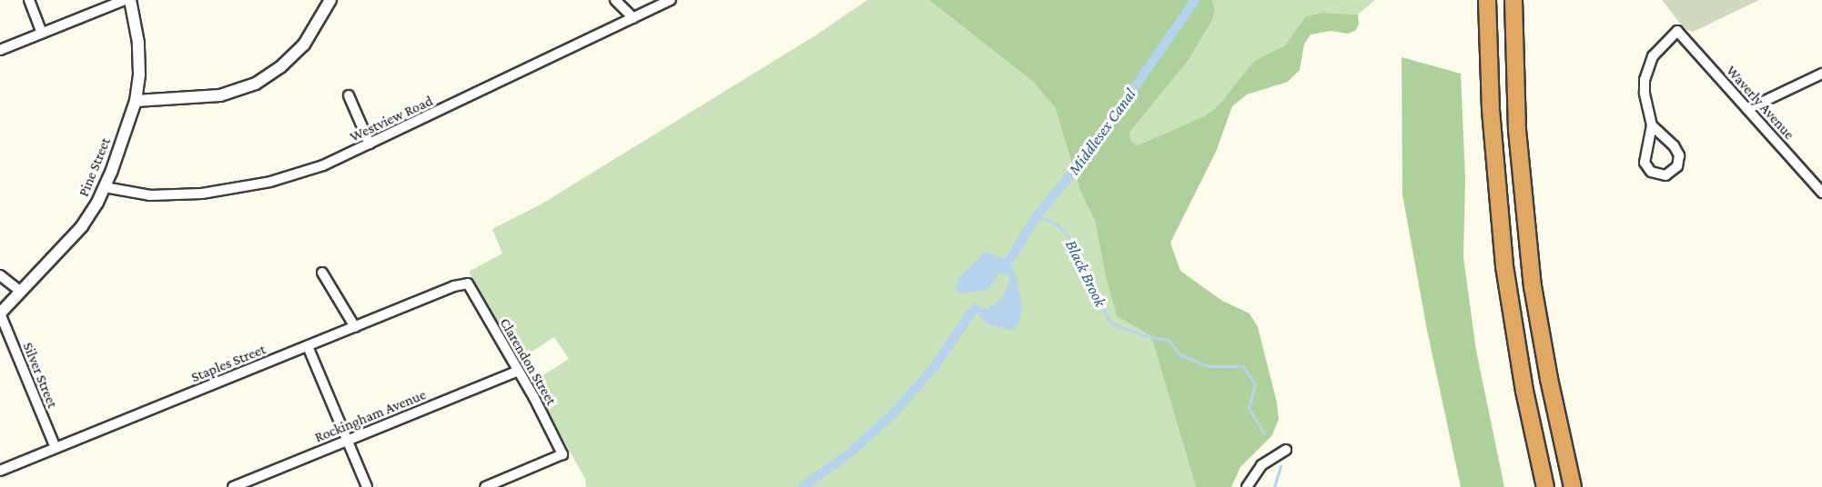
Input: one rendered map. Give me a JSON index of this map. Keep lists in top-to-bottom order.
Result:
{
  "streets": {
    "street": [
      "Waverly Avenue",
      "Westview Road",
      "Pine Street",
      "Clarendon Street",
      "Staples Street",
      "Silver Street",
      "Rockingham Avenue"
    ]
  },
  "crossings": [
    ["Westview Road", "Pine Street"],
    ["Pine Street", "Silver Street"],
    ["Clarendon Street", "Staples Street"],
    ["Clarendon Street", "Rockingham Avenue"],
    ["Staples Street", "Silver Street"]
  ],
  "water": ["Middlesex Canal", "Black Brook"]
}
